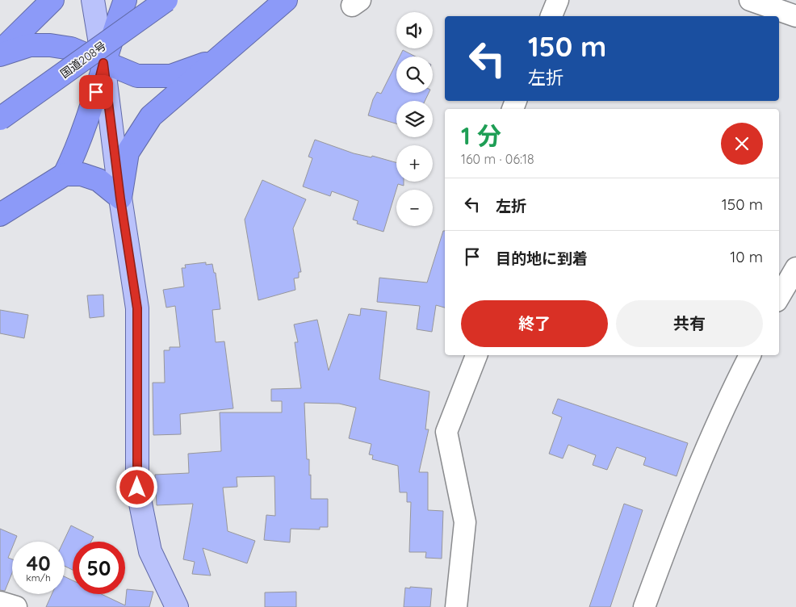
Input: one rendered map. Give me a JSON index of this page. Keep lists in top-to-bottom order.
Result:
{
  "streets": {
    "highway": ["国道208号"]
  },
  "page": {
    "map_buttons": ["+", "−"],
    "turn": ["150 m", "左折"],
    "heading": ["1 分", "160 m · 06:18"],
    "list": [
      {
        "name": "左折",
        "value": "150 m"
      },
      {
        "name": "目的地に到着",
        "value": "10 m"
      }
    ],
    "buttons": ["終了", "共有"],
    "speed": "40 km/h",
    "limit": "50"
  }
}
